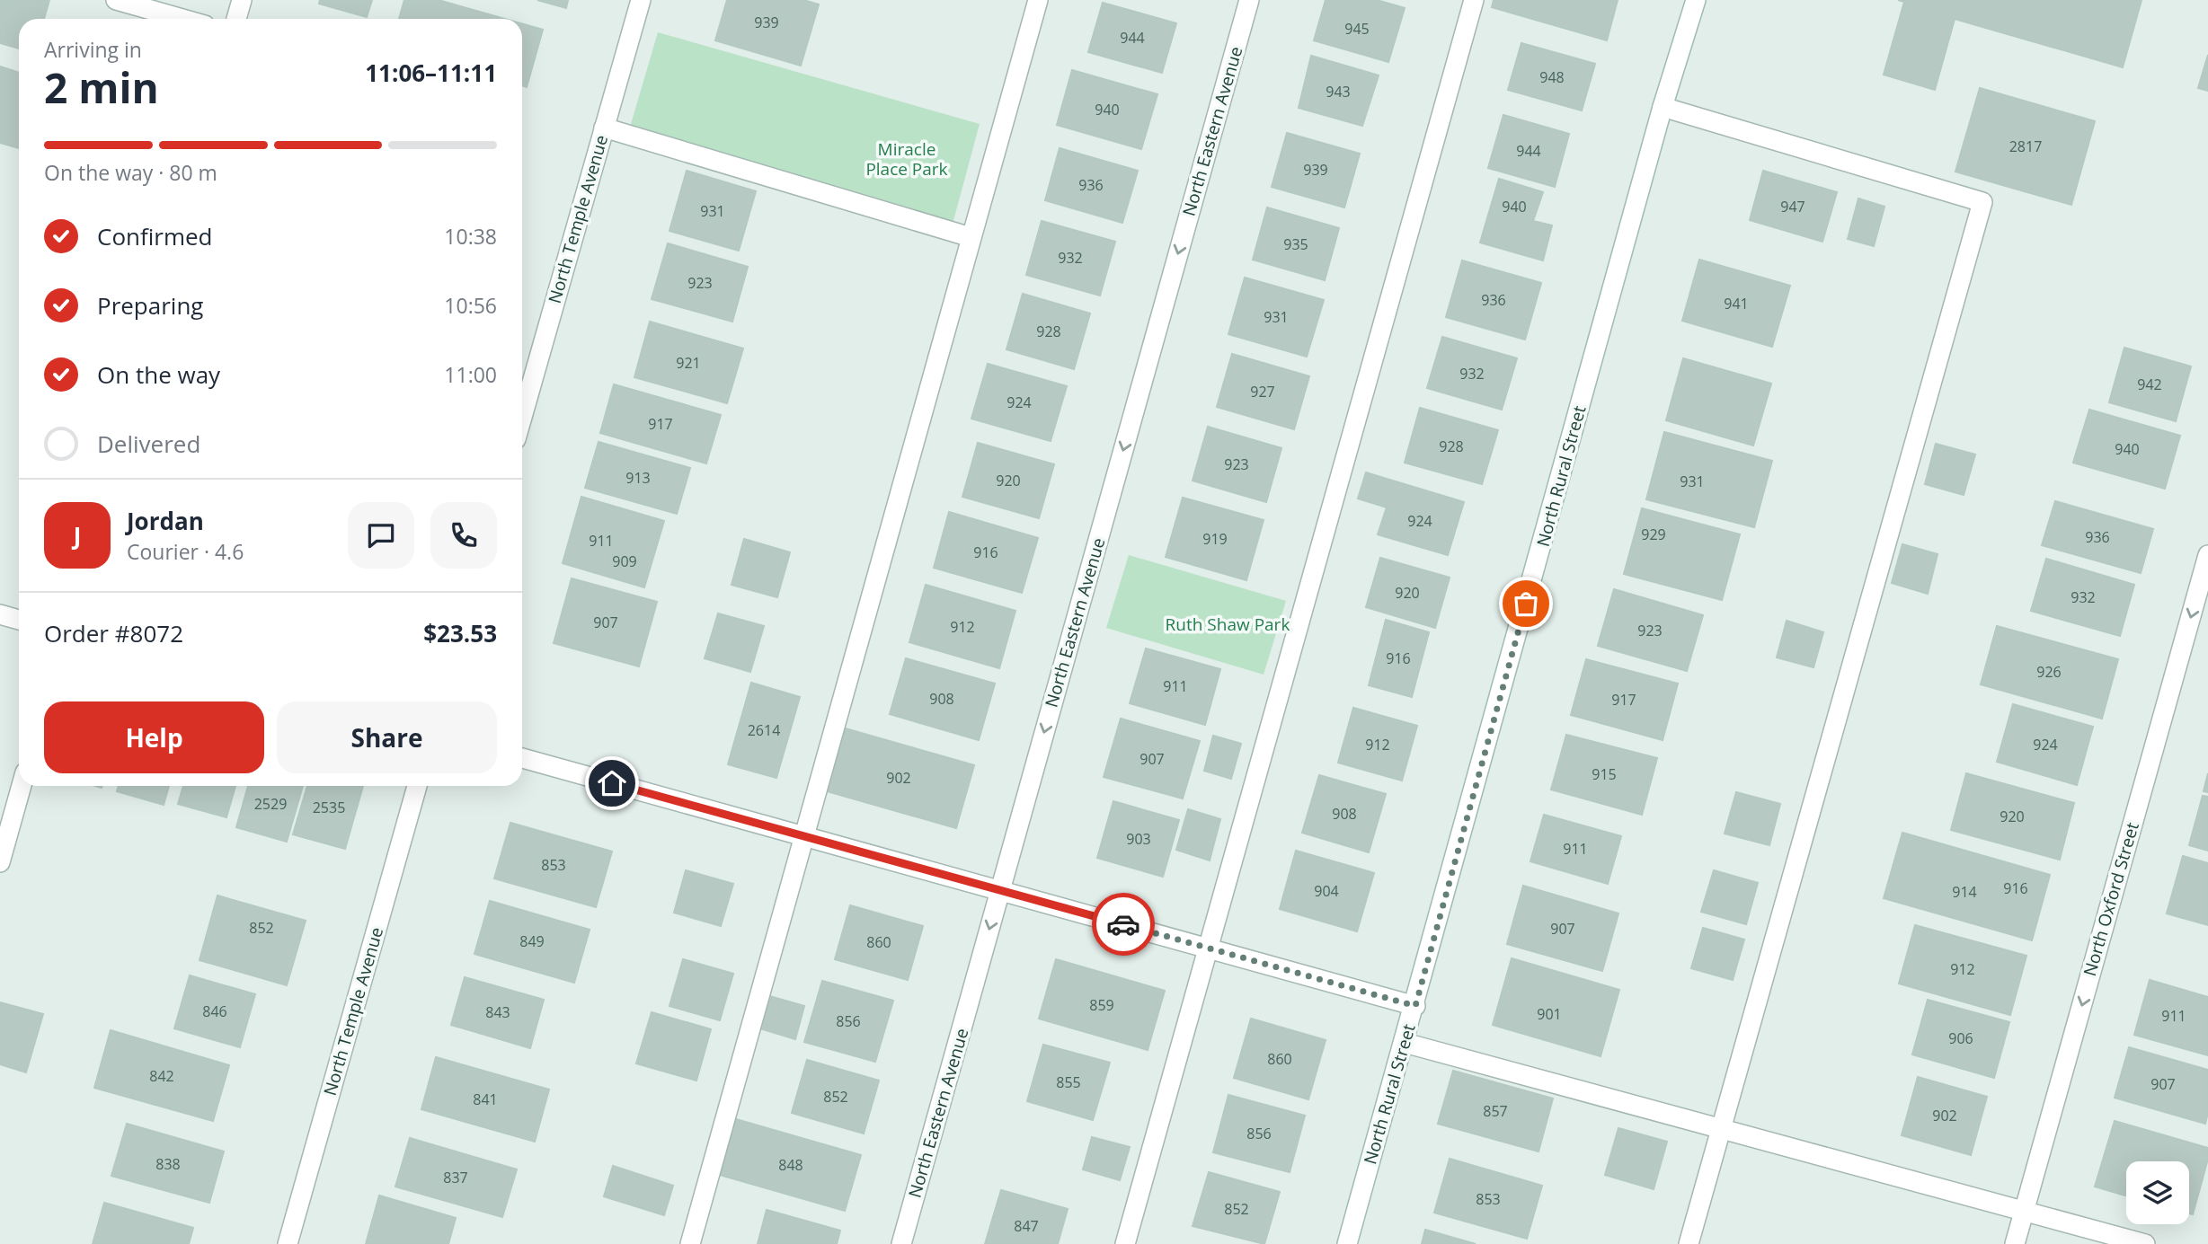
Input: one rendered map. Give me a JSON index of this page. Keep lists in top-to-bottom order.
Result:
{
  "streets": {
    "street": [
      "North Eastern Avenue",
      "North Temple Avenue",
      "North Rural Street",
      "North Oxford Street"
    ]
  },
  "one_way": ["North Eastern Avenue", "North Oxford Street"],
  "parks": ["Miracle Place Park", "Ruth Shaw Park"],
  "house_numbers": [
    "939",
    "945",
    "944",
    "948",
    "943",
    "940",
    "2817",
    "944",
    "939",
    "936",
    "940",
    "947",
    "931",
    "935",
    "932",
    "923",
    "936",
    "941",
    "931",
    "928",
    "921",
    "932",
    "942",
    "927",
    "924",
    "917",
    "928",
    "940",
    "923",
    "913",
    "920",
    "931",
    "924",
    "929",
    "936",
    "919",
    "911",
    "916",
    "909",
    "920",
    "932",
    "907",
    "912",
    "923",
    "916",
    "926",
    "911",
    "908",
    "917",
    "2614",
    "912",
    "924",
    "907",
    "915",
    "902",
    "2529",
    "2535",
    "908",
    "920",
    "903",
    "911",
    "853",
    "916",
    "904",
    "914",
    "852",
    "907",
    "849",
    "860",
    "912",
    "859",
    "846",
    "843",
    "901",
    "911",
    "856",
    "906",
    "860",
    "842",
    "855",
    "907",
    "852",
    "841",
    "857",
    "902",
    "856",
    "838",
    "848",
    "837",
    "853",
    "852",
    "847"
  ],
  "page": {
    "heading": ["2 min", "Arriving in", "11:06–11:11"],
    "panel": [
      "Jordan",
      "Courier · 4.6",
      "Order #8072",
      "$23.53"
    ],
    "bar": "On the way · 80 m",
    "list": [
      ["Confirmed", "10:38"],
      ["Preparing", "10:56"],
      ["On the way", "11:00"],
      "Delivered"
    ],
    "round": "J",
    "buttons": ["Help", "Share"]
  }
}
